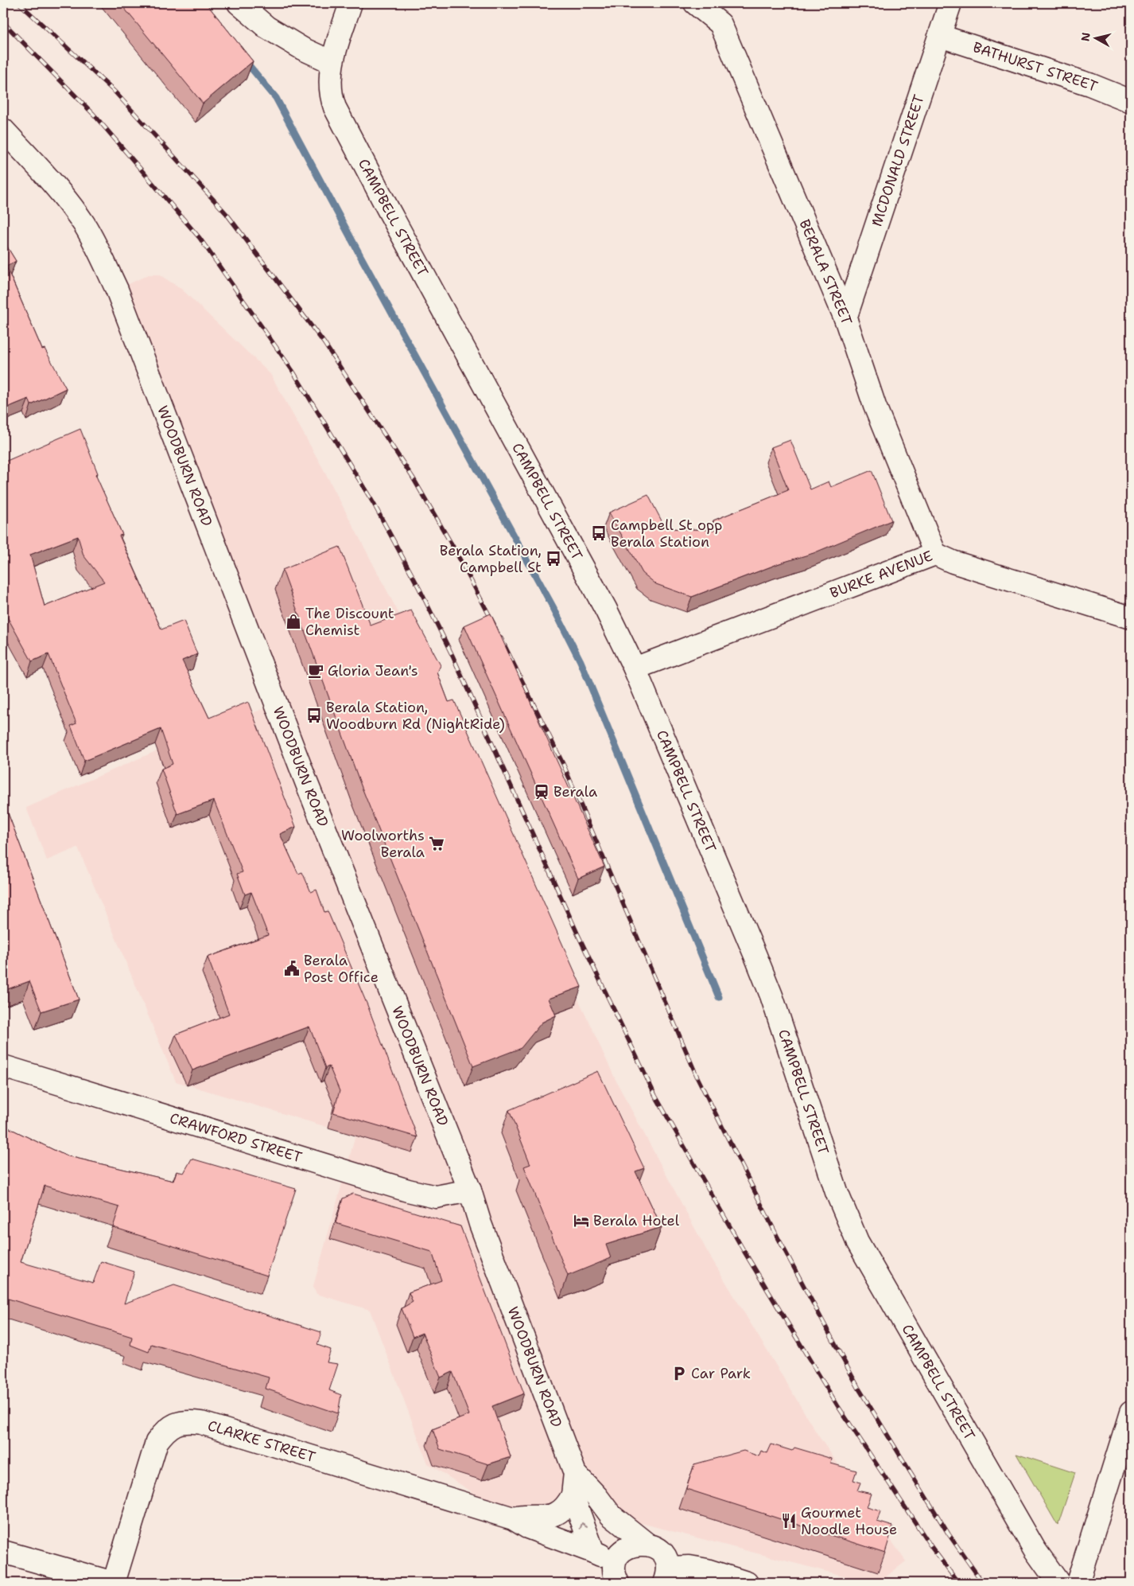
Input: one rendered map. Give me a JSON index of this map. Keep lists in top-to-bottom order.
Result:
{
  "streets": {
    "street": [
      "BATHURST STREET",
      "MCDONALD STREET",
      "CAMPBELL STREET",
      "BERALA STREET",
      "WOODBURN ROAD",
      "BURKE AVENUE",
      "CRAWFORD STREET",
      "CLARKE STREET"
    ]
  },
  "crossings": [
    ["BATHURST STREET", "MCDONALD STREET"],
    ["MCDONALD STREET", "BERALA STREET"],
    ["CAMPBELL STREET", "BURKE AVENUE"],
    ["BERALA STREET", "BURKE AVENUE"],
    ["WOODBURN ROAD", "CRAWFORD STREET"],
    ["WOODBURN ROAD", "CLARKE STREET"]
  ],
  "places": {
    "bus stop": ["Campbell St opp Berala Station", "Berala Station, Campbell St", "Berala Station, Woodburn Rd (NightRide)"],
    "shop": ["The Discount Chemist"],
    "cafe": ["Gloria Jean's"],
    "station": ["Berala"],
    "supermarket": ["Woolworths Berala"],
    "public building": ["Berala Post Office"],
    "hotel": ["Berala Hotel"],
    "parking": ["Car Park"],
    "restaurant": ["Gourmet Noodle House"]
  },
  "north": "left"
}
